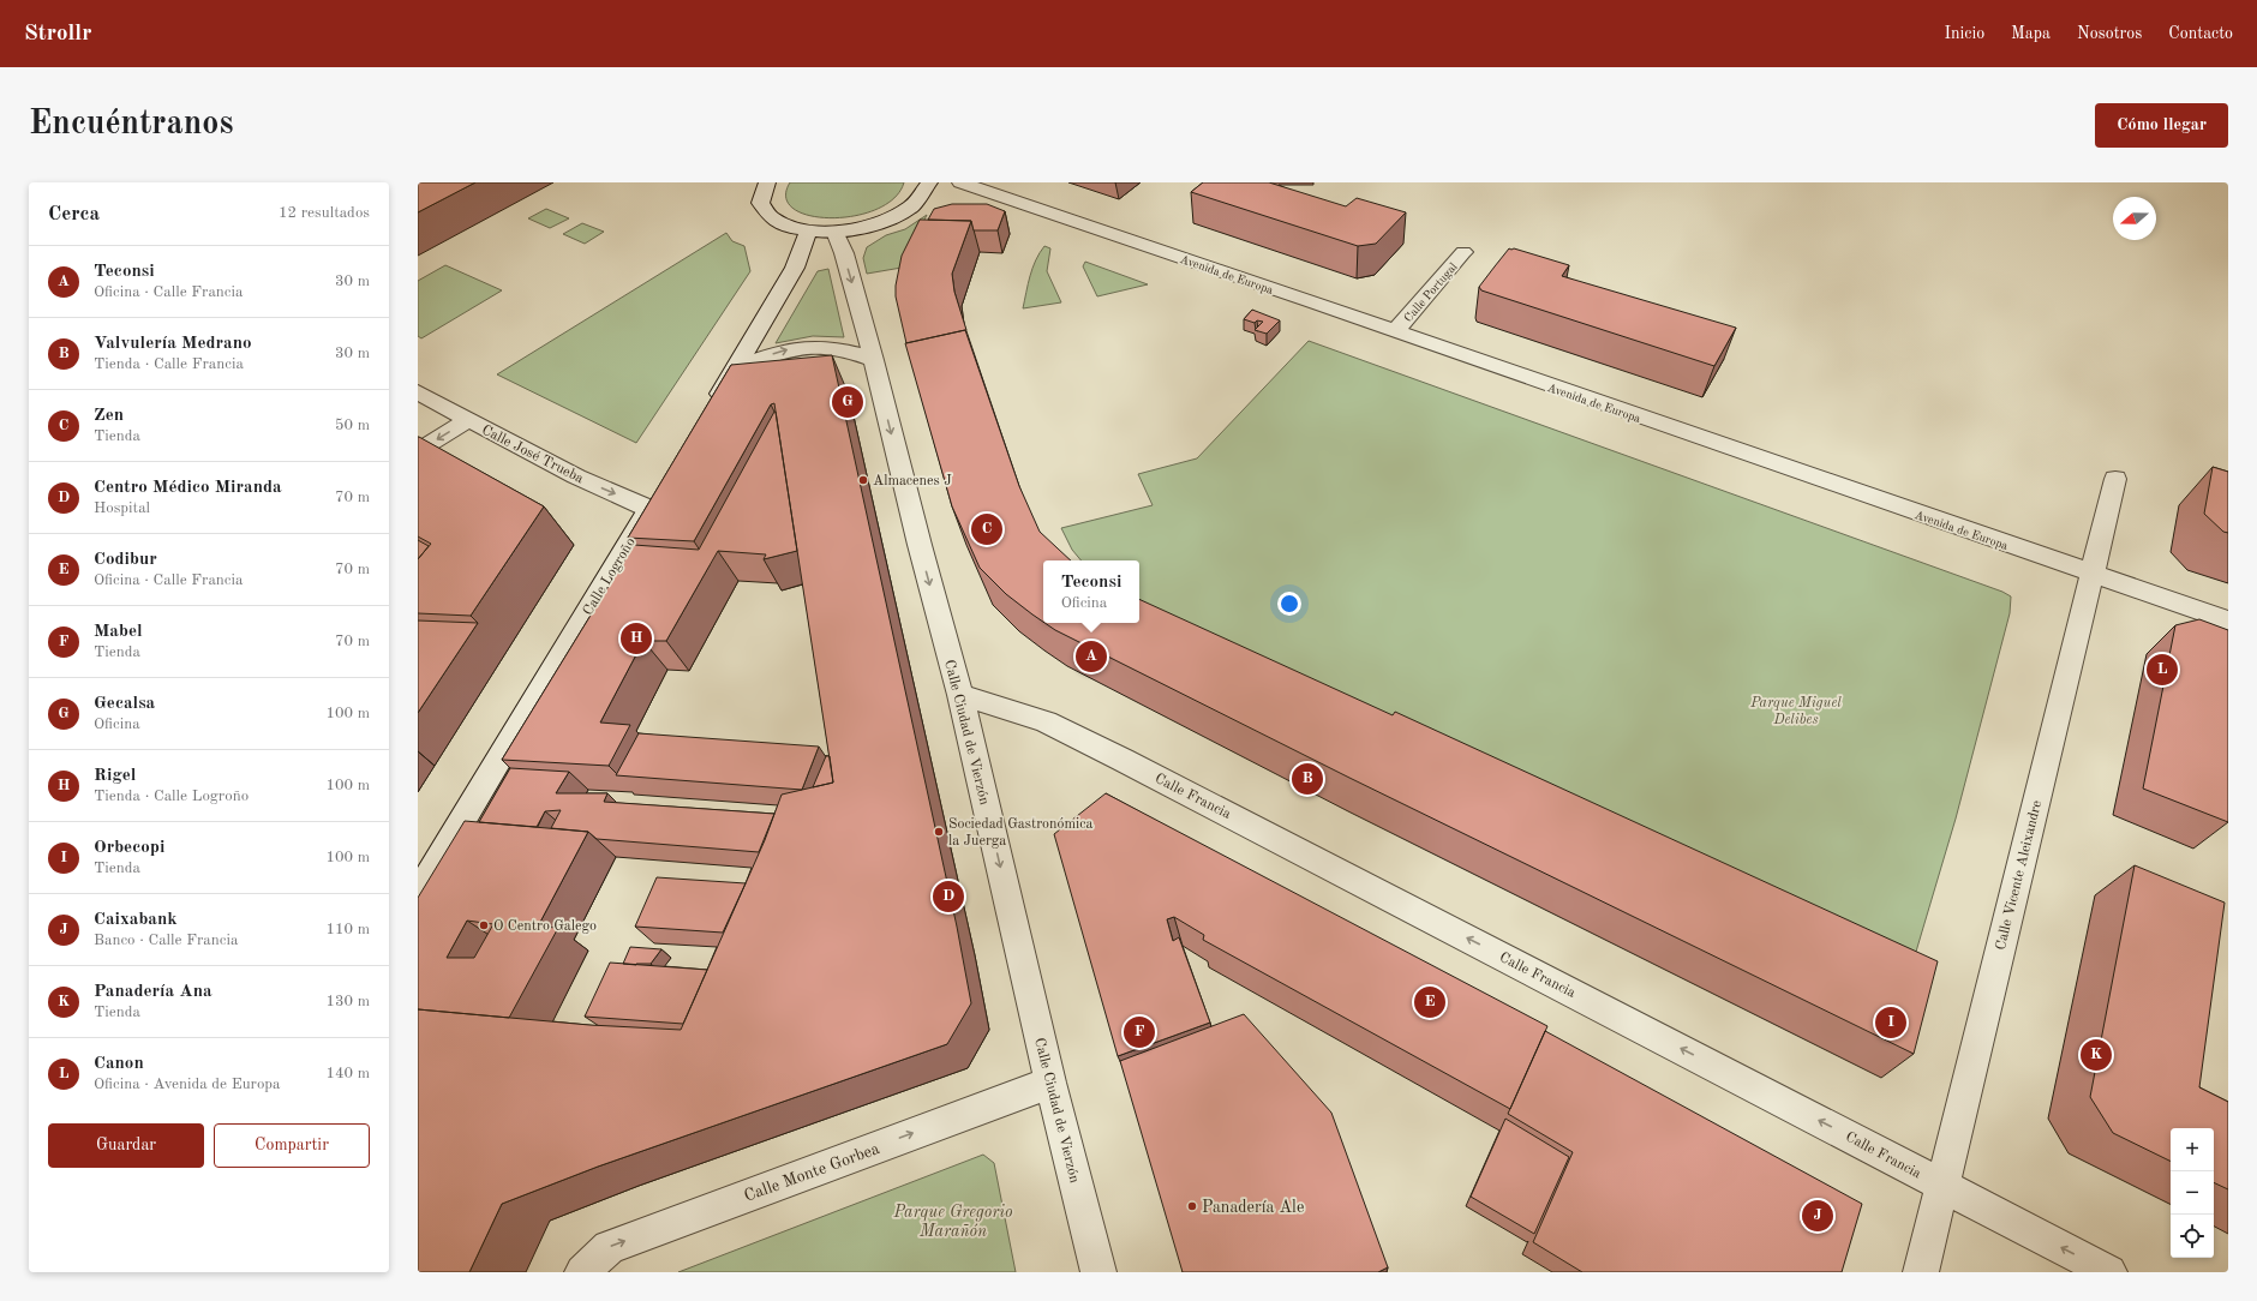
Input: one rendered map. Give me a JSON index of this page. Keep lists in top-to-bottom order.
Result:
{
  "streets": {
    "street": [
      "Avenida de Europa",
      "Calle Portugal",
      "Calle José Trueba",
      "Calle Logroño",
      "Calle Ciudad de Vierzón",
      "Calle Francia",
      "Calle Vicente Aleixandre",
      "Calle Monte Gorbea"
    ]
  },
  "crossings": [
    ["Avenida de Europa", "Calle Portugal"],
    ["Avenida de Europa", "Calle Vicente Aleixandre"],
    ["Calle José Trueba", "Calle Logroño"],
    ["Calle Ciudad de Vierzón", "Calle Francia"],
    ["Calle Ciudad de Vierzón", "Calle Monte Gorbea"],
    ["Calle Francia", "Calle Vicente Aleixandre"]
  ],
  "one_way": [
    "Calle José Trueba",
    "Calle Ciudad de Vierzón",
    "Calle Francia",
    "Calle Monte Gorbea"
  ],
  "parks": ["Parque Miguel Delibes", "Parque Gregorio Marañón"],
  "places": [
    "Almacenes J",
    "Sociedad Gastronómica la Juerga",
    "O Centro Galego",
    "Panadería Ale"
  ],
  "north": "left",
  "page": {
    "header": "Strollr",
    "nav": [
      "Inicio",
      "Mapa",
      "Nosotros",
      "Contacto"
    ],
    "buttons": [
      "Cómo llegar",
      ["Guardar", "Compartir"]
    ],
    "title": "Encuéntranos",
    "heading": ["Cerca", "12 resultados"],
    "list": [
      {
        "mark": "A",
        "name": "Teconsi",
        "note": "Oficina · Calle Francia",
        "value": "30 m"
      },
      {
        "mark": "B",
        "name": "Valvulería Medrano",
        "note": "Tienda · Calle Francia",
        "value": "30 m"
      },
      {
        "mark": "C",
        "name": "Zen",
        "note": "Tienda",
        "value": "50 m"
      },
      {
        "mark": "D",
        "name": "Centro Médico Miranda",
        "note": "Hospital",
        "value": "70 m"
      },
      {
        "mark": "E",
        "name": "Codibur",
        "note": "Oficina · Calle Francia",
        "value": "70 m"
      },
      {
        "mark": "F",
        "name": "Mabel",
        "note": "Tienda",
        "value": "70 m"
      },
      {
        "mark": "G",
        "name": "Gecalsa",
        "note": "Oficina",
        "value": "100 m"
      },
      {
        "mark": "H",
        "name": "Rigel",
        "note": "Tienda · Calle Logroño",
        "value": "100 m"
      },
      {
        "mark": "I",
        "name": "Orbecopi",
        "note": "Tienda",
        "value": "100 m"
      },
      {
        "mark": "J",
        "name": "Caixabank",
        "note": "Banco · Calle Francia",
        "value": "110 m"
      },
      {
        "mark": "K",
        "name": "Panadería Ana",
        "note": "Tienda",
        "value": "130 m"
      },
      {
        "mark": "L",
        "name": "Canon",
        "note": "Oficina · Avenida de Europa",
        "value": "140 m"
      }
    ],
    "pins": [
      "G",
      "C",
      "H",
      "A",
      "L",
      "B",
      "D",
      "E",
      "I",
      "F",
      "K",
      "J"
    ],
    "popup": ["Teconsi", "Oficina"],
    "map_buttons": ["+", "−"]
  }
}
